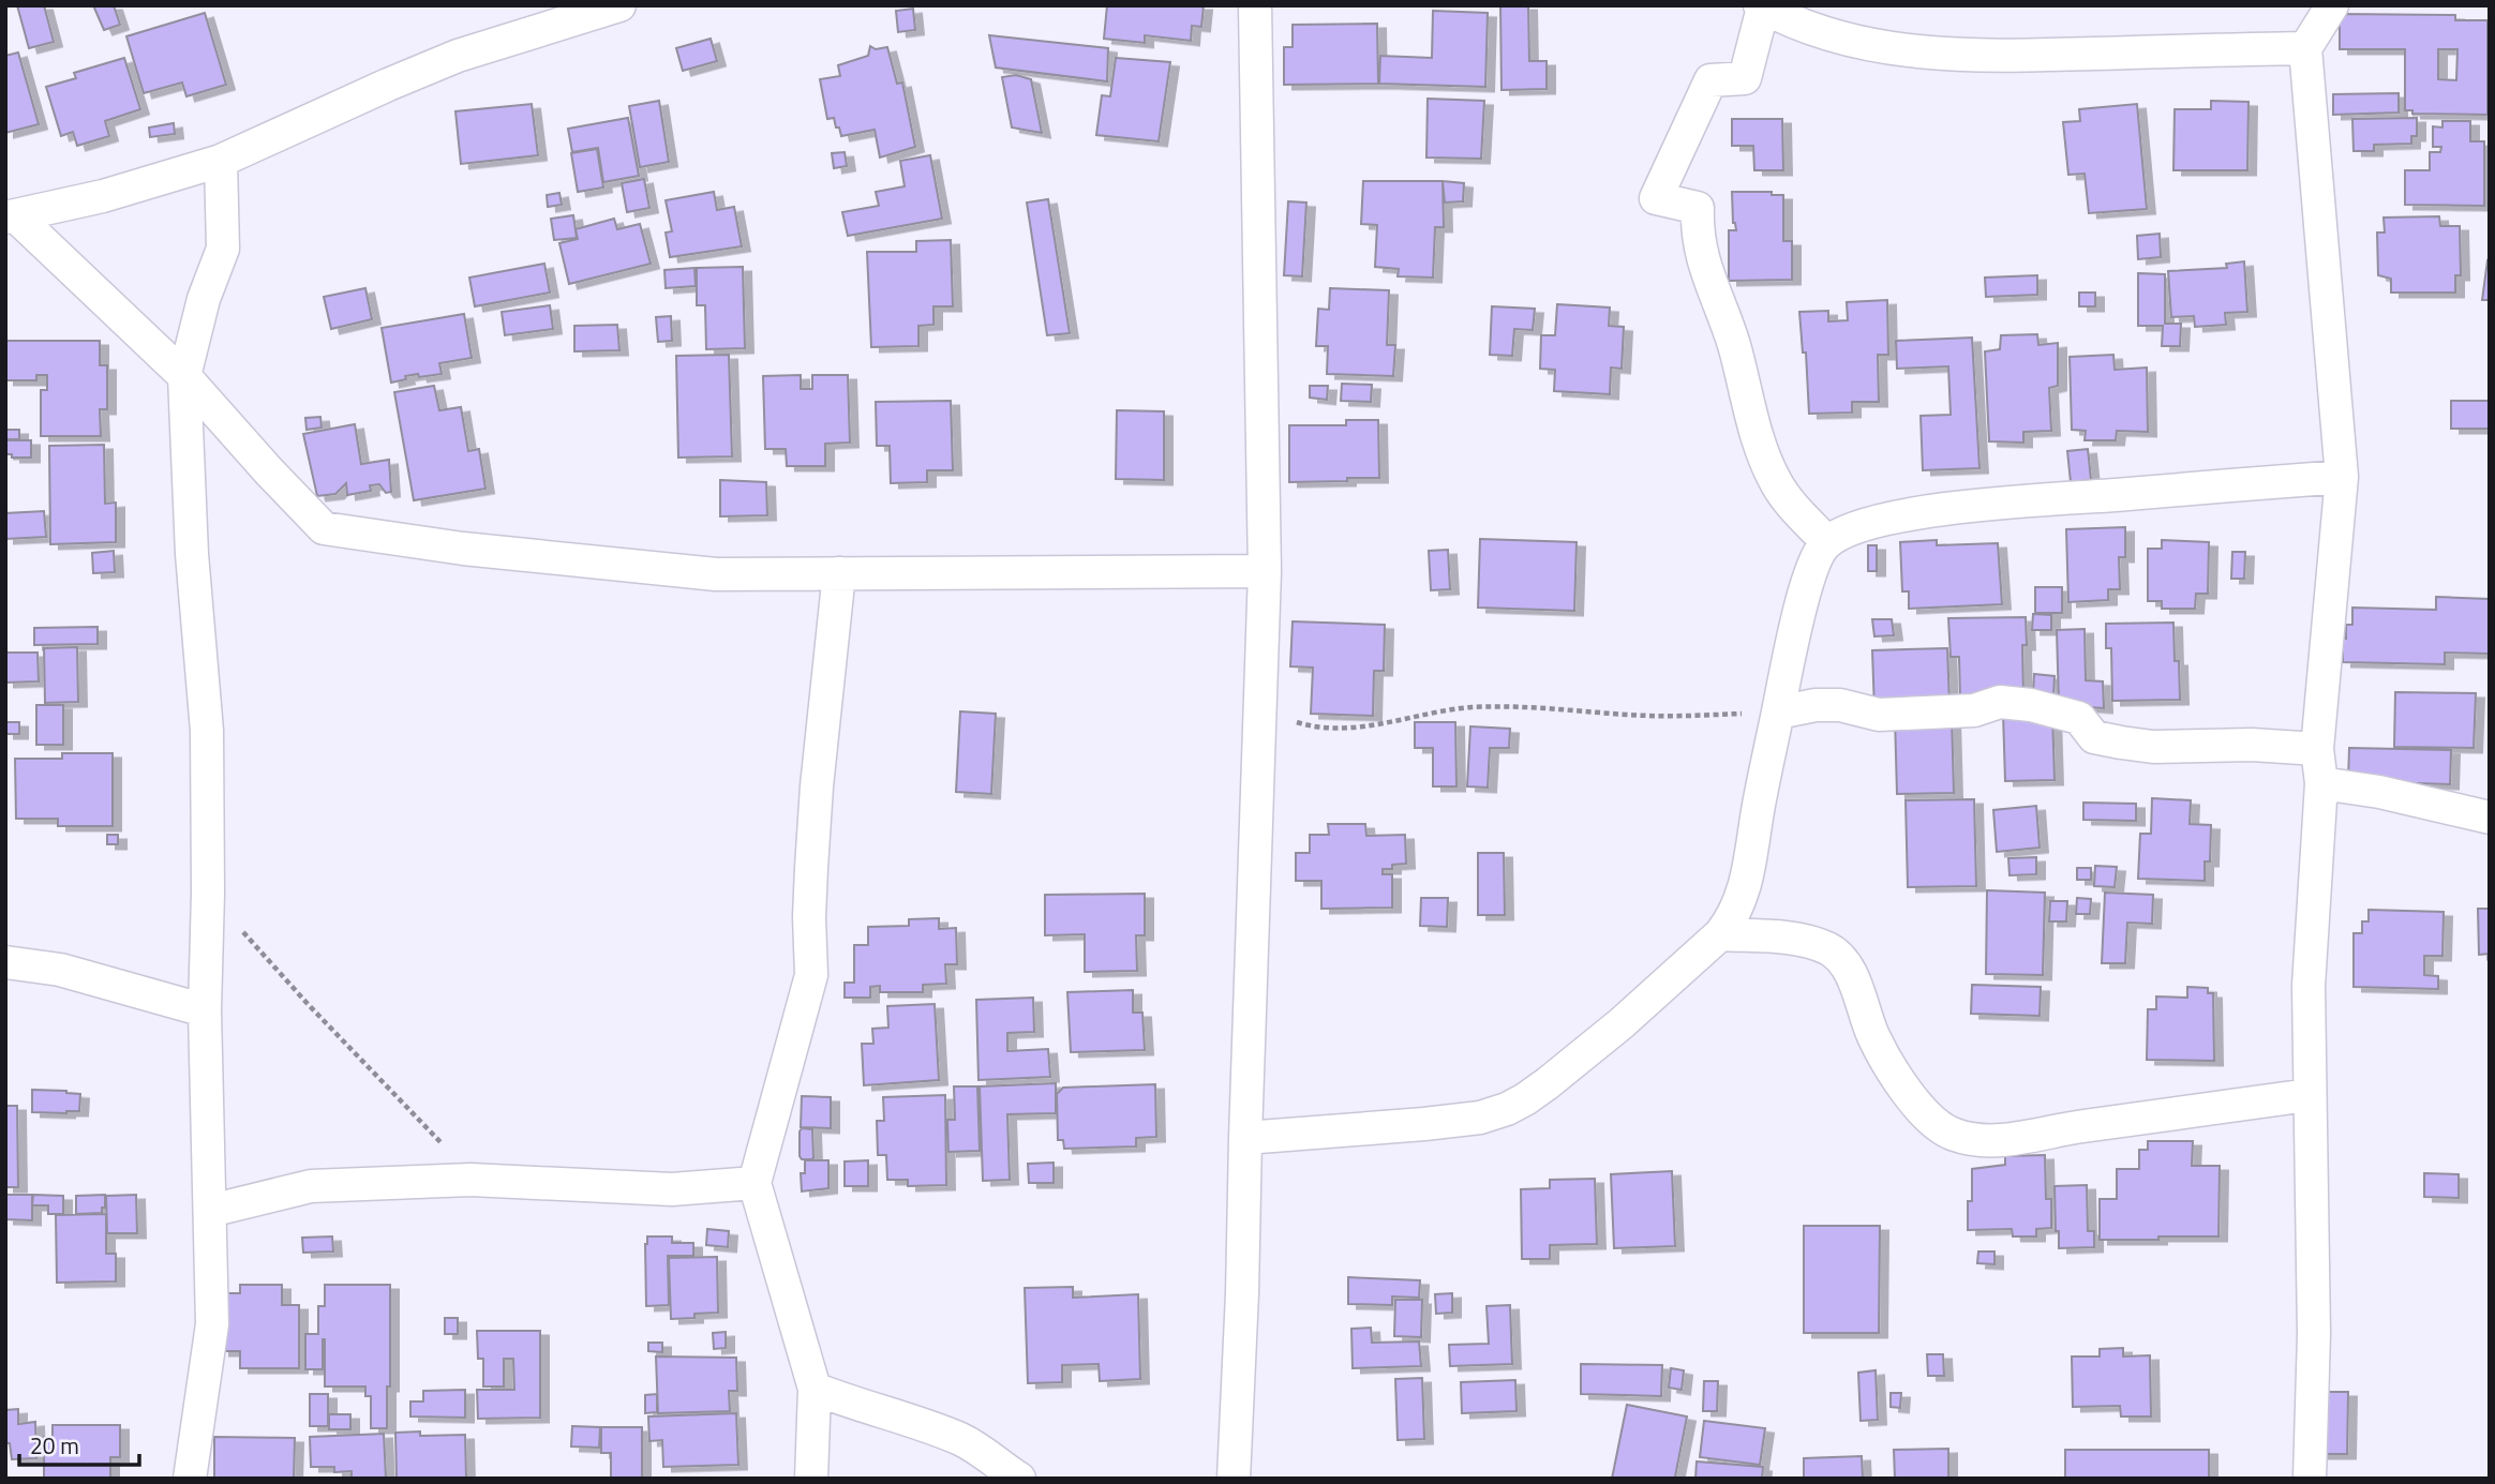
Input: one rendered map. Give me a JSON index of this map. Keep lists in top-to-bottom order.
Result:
{
  "scale_bar": "20 m"
}
